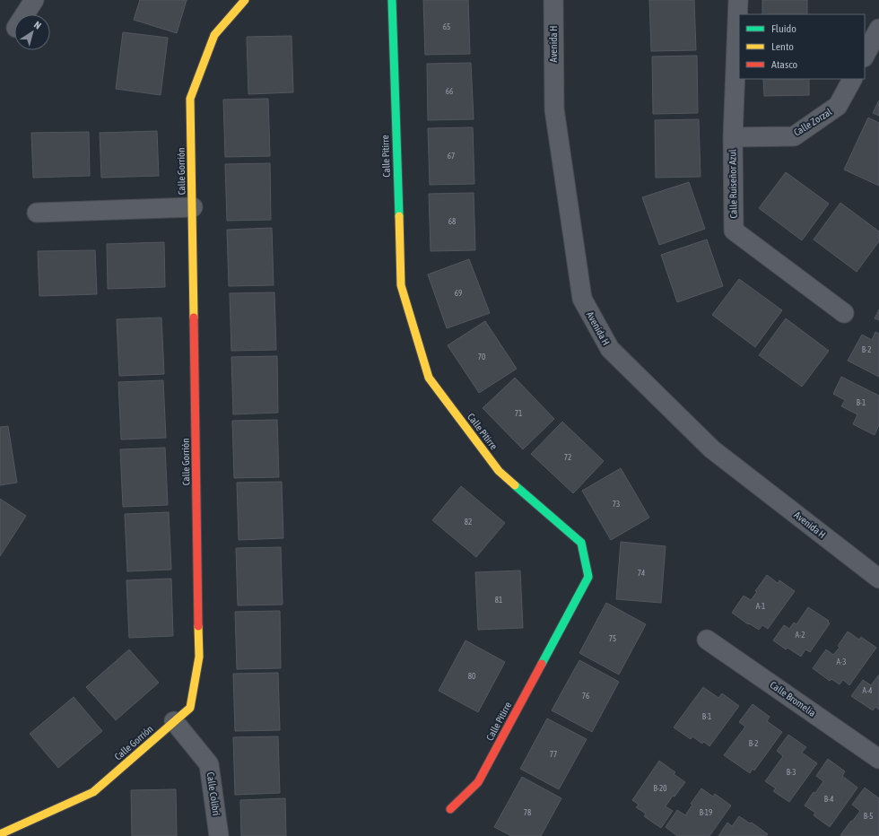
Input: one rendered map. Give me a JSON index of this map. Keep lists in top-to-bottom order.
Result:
{
  "streets": {
    "street": [
      "Avenida H",
      "Calle Zorzal",
      "Calle Pitirre",
      "Calle Gorrión",
      "Calle Ruiseñor Azul",
      "Calle Bromelia",
      "Calle Colibrí"
    ]
  },
  "crossings": [
    ["Calle Zorzal", "Calle Ruiseñor Azul"],
    ["Calle Gorrión", "Calle Colibrí"]
  ],
  "house_numbers": [
    "65",
    "66",
    "67",
    "68",
    "69",
    "B-2",
    "70",
    "B-1",
    "71",
    "72",
    "73",
    "82",
    "74",
    "81",
    "A-1",
    "A-2",
    "75",
    "A-3",
    "80",
    "A-4",
    "76",
    "B-1",
    "B-2",
    "77",
    "B-3",
    "B-20",
    "B-4",
    "78",
    "B-19",
    "B-5"
  ],
  "legend": ["Fluido", "Lento", "Atasco"],
  "north": "top right"
}
